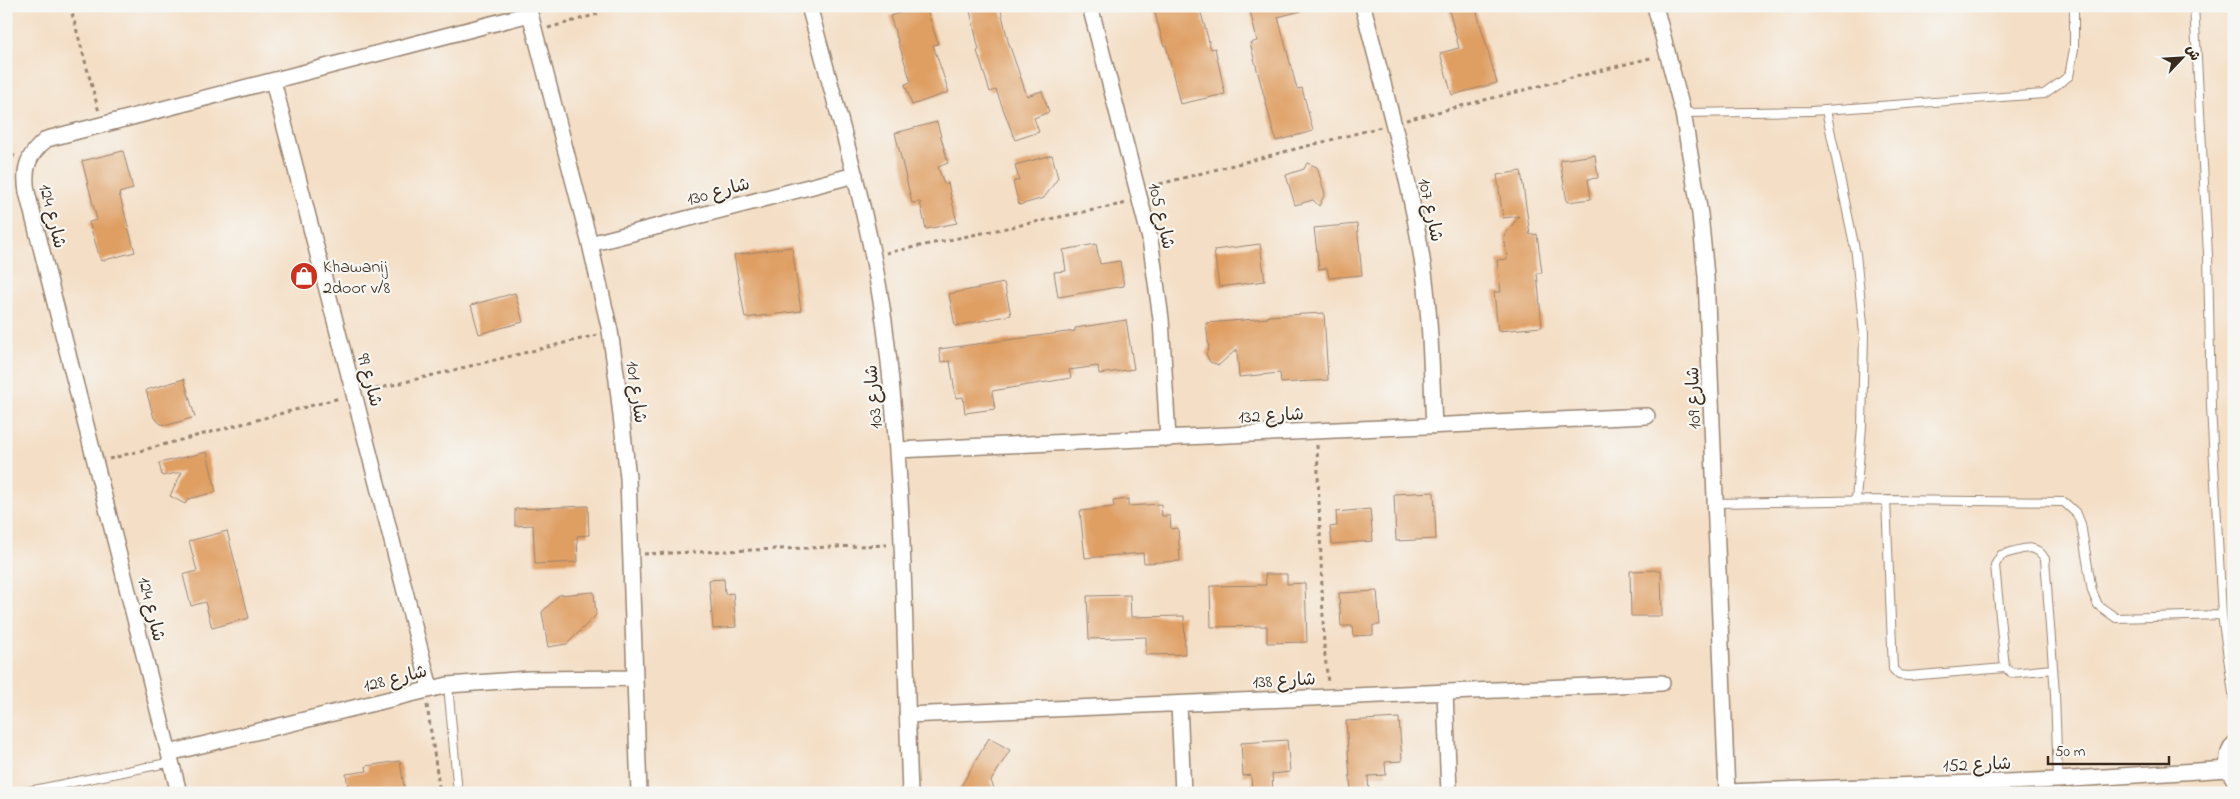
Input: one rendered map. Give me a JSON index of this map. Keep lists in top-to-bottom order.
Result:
{
  "streets": {
    "street": [
      "شارع 130",
      "شارع 107",
      "شارع 124",
      "شارع 105",
      "شارع 99",
      "شارع 101",
      "شارع 103",
      "شارع 109",
      "شارع 132",
      "شارع 128",
      "شارع 138",
      "شارع 152"
    ]
  },
  "crossings": [
    ["شارع 130", "شارع 101"],
    ["شارع 130", "شارع 103"],
    ["شارع 107", "شارع 132"],
    ["شارع 124", "شارع 99"],
    ["شارع 124", "شارع 101"],
    ["شارع 124", "شارع 128"],
    ["شارع 105", "شارع 132"],
    ["شارع 99", "شارع 128"],
    ["شارع 101", "شارع 128"],
    ["شارع 103", "شارع 132"],
    ["شارع 103", "شارع 138"],
    ["شارع 109", "شارع 152"]
  ],
  "places": {
    "shop": ["Khawanij 2door v/8"]
  },
  "scale_bar": "50 m",
  "north": "top right"
}
